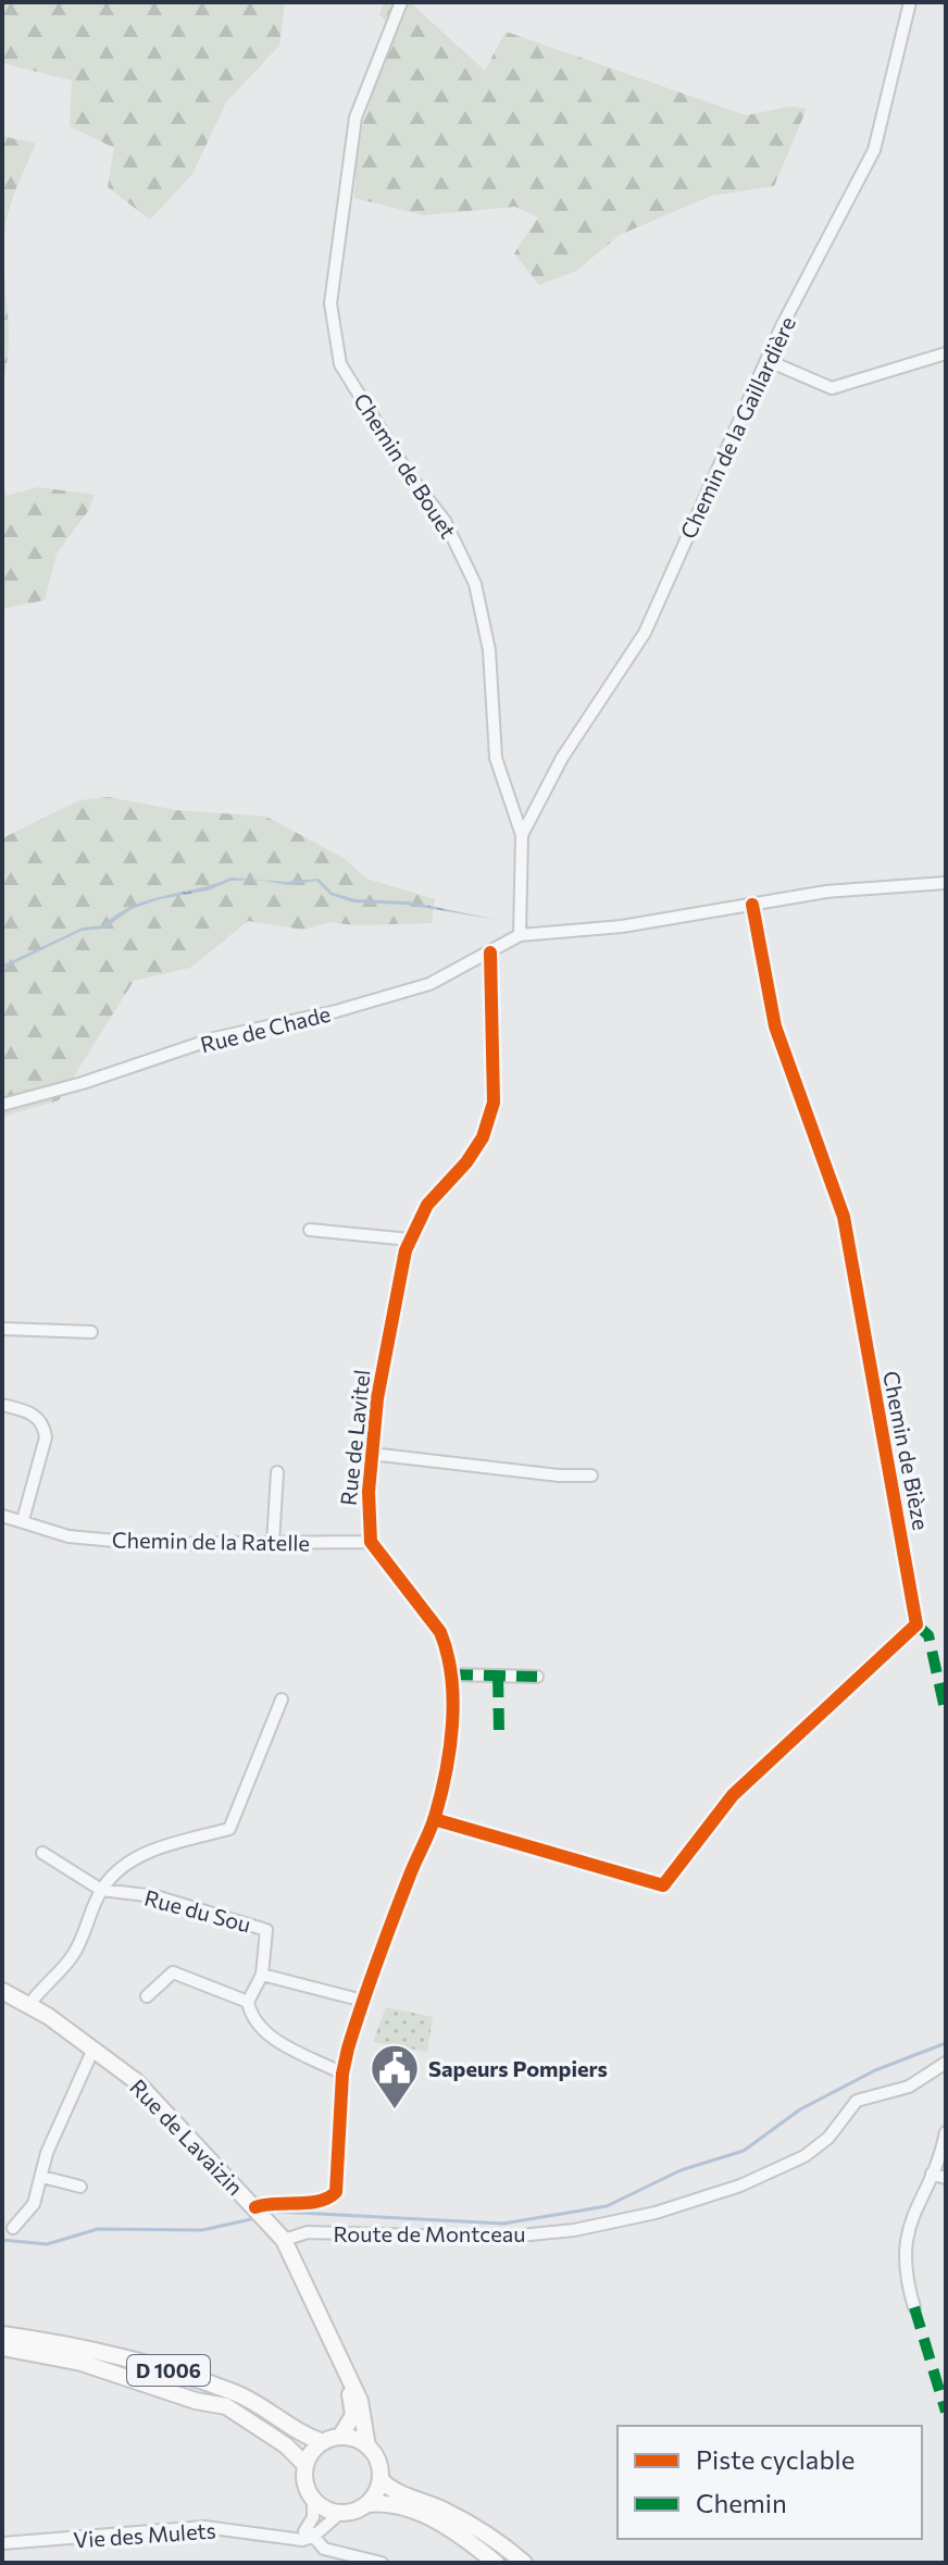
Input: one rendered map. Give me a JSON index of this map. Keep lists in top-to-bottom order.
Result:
{
  "streets": {
    "main road": ["Rue de Lavaizin", "D 1006"],
    "street": [
      "Chemin de la Gaillardière",
      "Chemin de Bouet",
      "Rue de Chade",
      "Rue de Lavitel",
      "Chemin de Bièze",
      "Chemin de la Ratelle",
      "Rue du Sou",
      "Route de Montceau",
      "Vie des Mulets"
    ]
  },
  "crossings": [
    ["Chemin de la Gaillardière", "Chemin de Bouet"],
    ["Chemin de Bouet", "Rue de Chade"],
    ["Rue de Chade", "Rue de Lavitel"],
    ["Rue de Lavitel", "Chemin de la Ratelle"],
    ["Rue de Lavaizin", "Route de Montceau"],
    ["Rue de Lavaizin", "D 1006"]
  ],
  "places": {
    "public building": ["Sapeurs Pompiers"]
  },
  "legend": ["Piste cyclable", "Chemin"]
}
